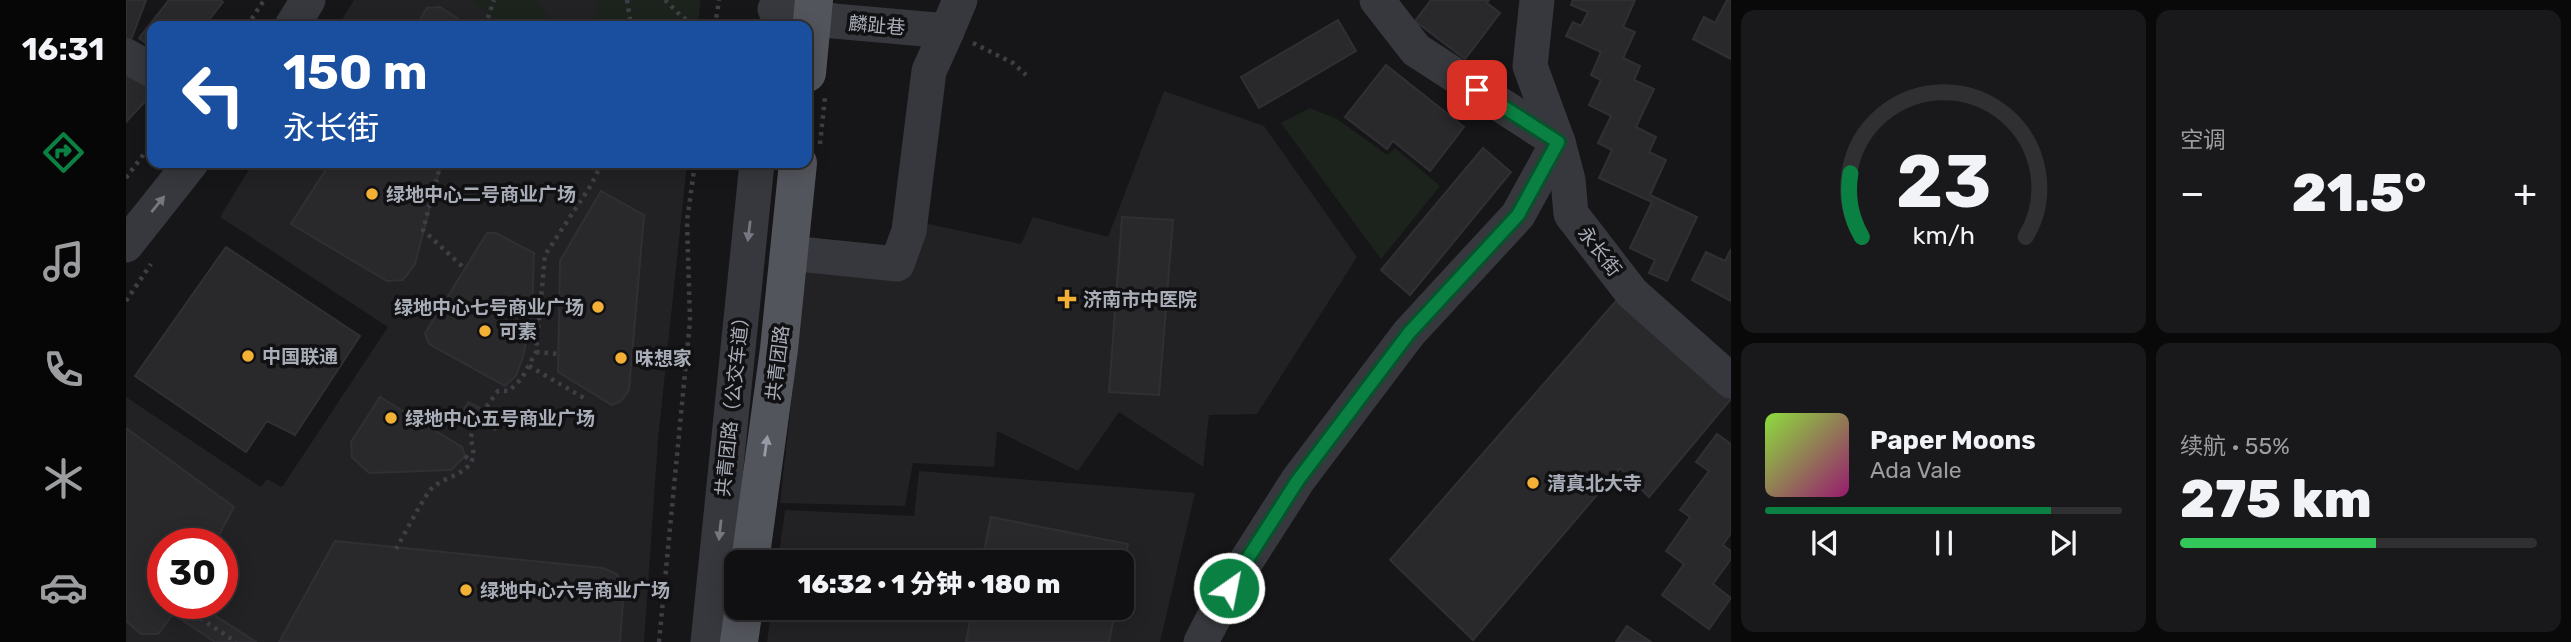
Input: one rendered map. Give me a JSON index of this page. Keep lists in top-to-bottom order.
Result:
{
  "streets": {
    "main road": ["共青团路"],
    "street": ["麟趾巷", "永长街", "共青团路（公交车道）"]
  },
  "one_way": ["共青团路", "共青团路（公交车道）"],
  "places": {
    "other": [
      "绿地中心二号商业广场",
      "绿地中心七号商业广场",
      "可素",
      "中国联通",
      "味想家",
      "绿地中心五号商业广场",
      "清真北大寺",
      "绿地中心六号商业广场"
    ],
    "health": ["济南市中医院"]
  },
  "page": {
    "tabs": "16:31",
    "tile": [
      "空调",
      ["续航 · 55%", "275 km"]
    ],
    "turn": ["150 m", "永长街"],
    "heat": ["−", "21.5°", "+"],
    "song": ["Paper Moons", "Ada Vale"],
    "limit": "30",
    "trip": "16:32 · 1 分钟 · 180 m",
    "gauge": ["23", "km/h"]
  }
}
